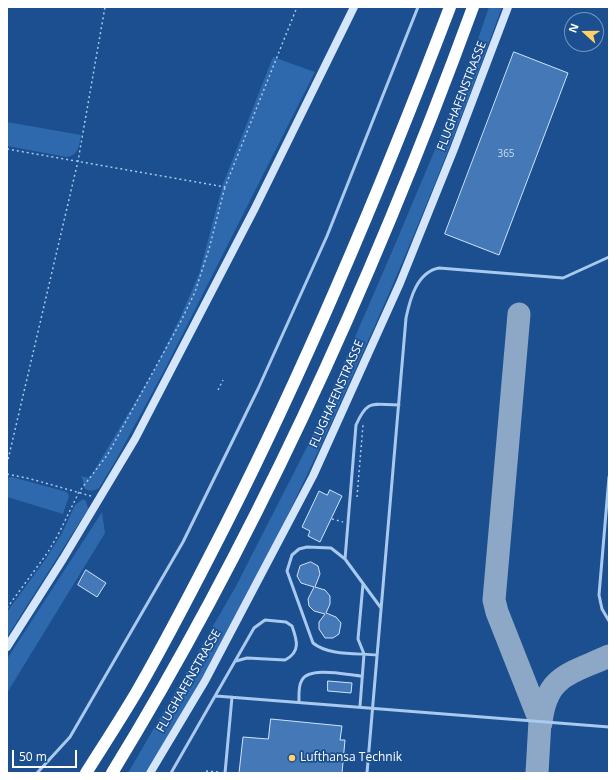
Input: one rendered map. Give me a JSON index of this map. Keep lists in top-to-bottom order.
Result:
{
  "streets": {
    "main road": ["FLUGHAFENSTRASSE"]
  },
  "places": ["Lufthansa Technik"],
  "house_numbers": ["365"],
  "scale_bar": "50 m",
  "north": "left"
}
